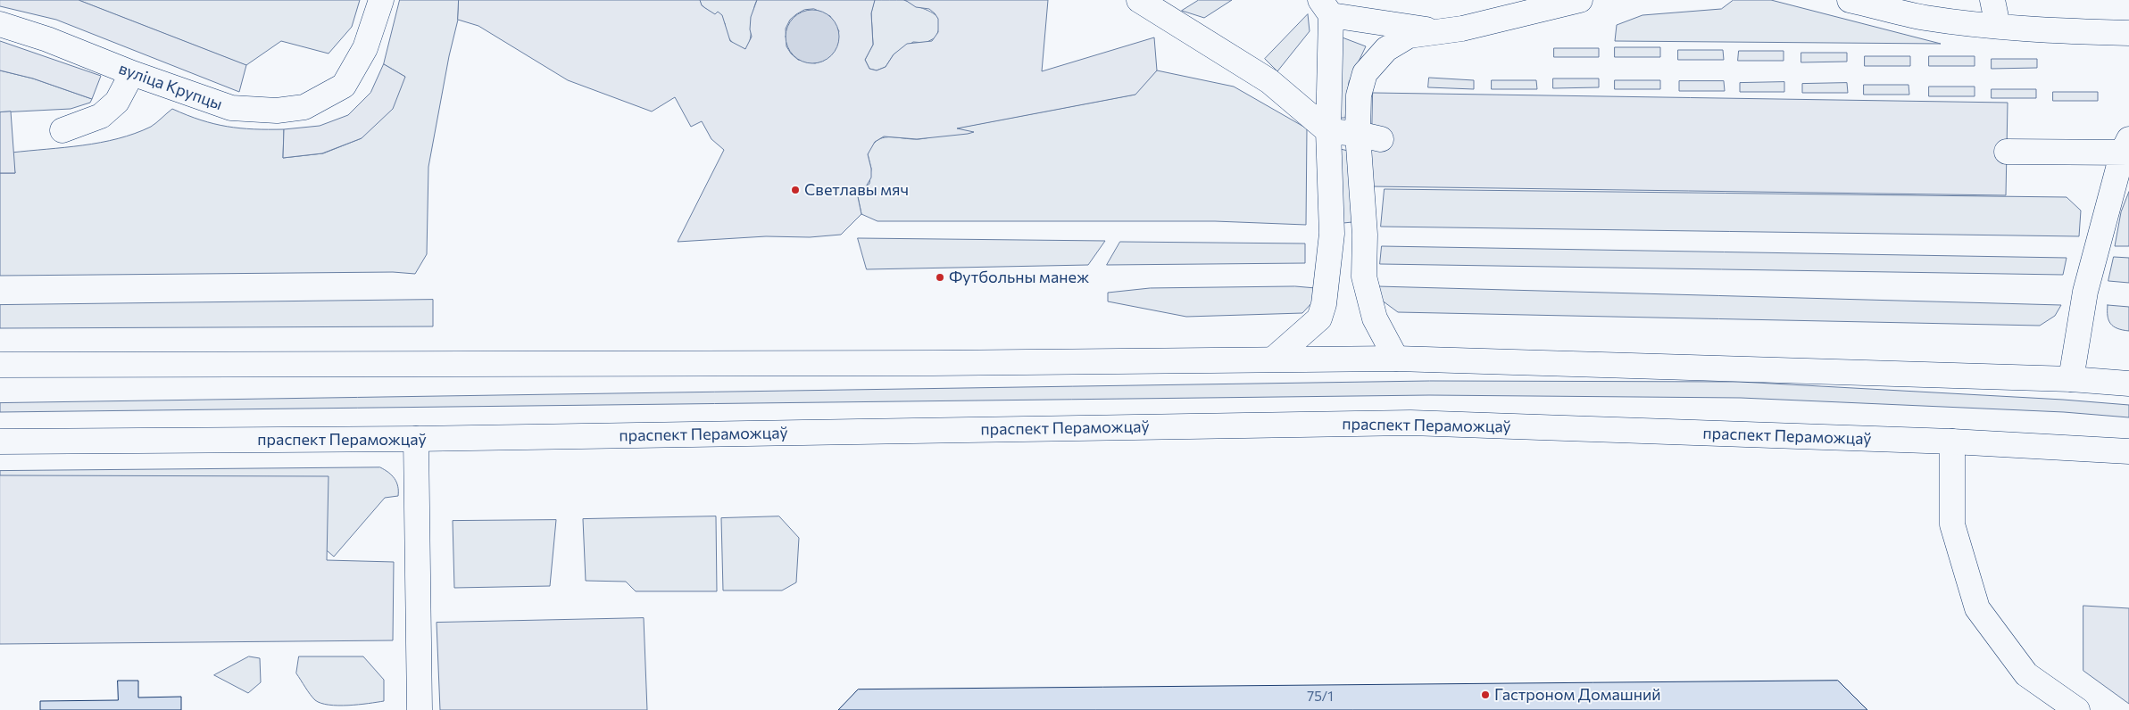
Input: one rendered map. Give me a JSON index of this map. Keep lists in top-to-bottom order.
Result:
{
  "streets": {
    "main road": ["вуліца Крупцы", "праспект Пераможцаў"]
  },
  "places": ["Светлавы мяч", "Футбольны манеж", "Гастроном Домашний"],
  "house_numbers": ["75/1"]
}
